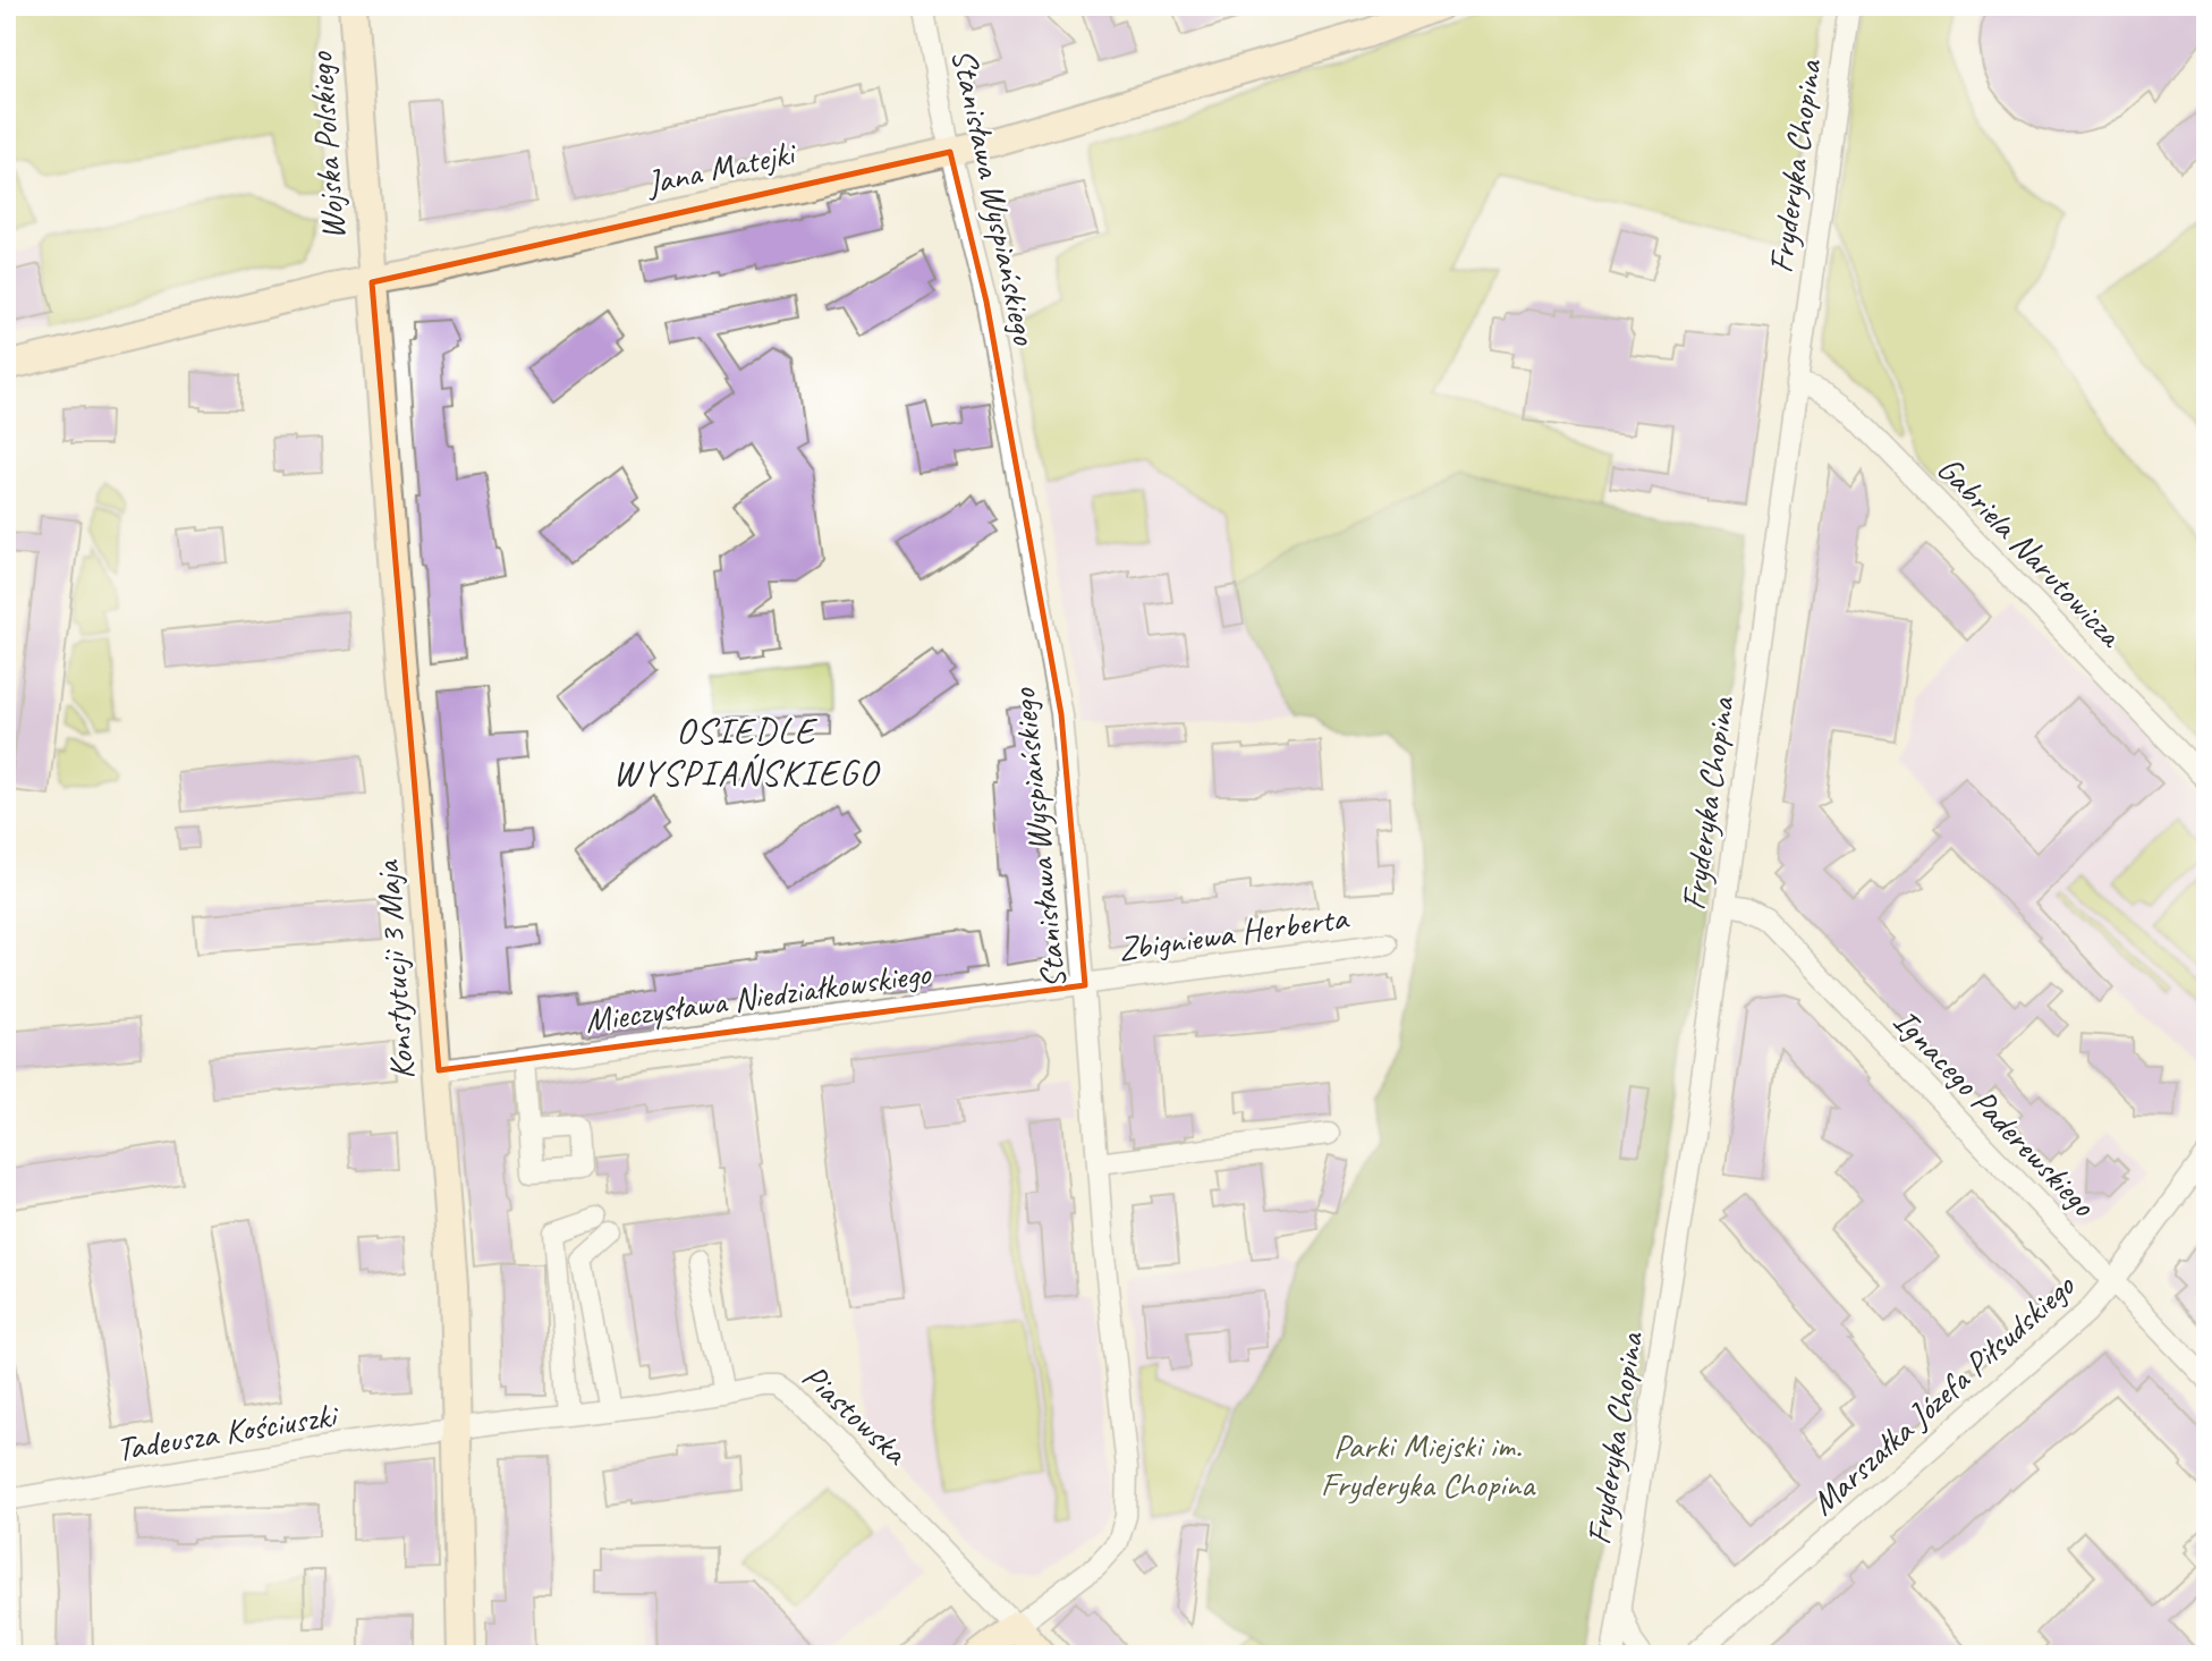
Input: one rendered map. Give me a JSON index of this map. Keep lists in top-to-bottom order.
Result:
{
  "streets": {
    "street": [
      "Wojska Polskiego",
      "Fryderyka Chopina",
      "Jana Matejki",
      "Stanisława Wyspiańskiego",
      "Gabriela Narutowicza",
      "Zbigniewa Herberta",
      "Konstytucji 3 Maja",
      "Mieczysława Niedziałkowskiego",
      "Ignacego Paderewskiego",
      "Marszałka Józefa Piłsudskiego",
      "Piastowska",
      "Tadeusza Kościuszki"
    ]
  },
  "crossings": [
    ["Wojska Polskiego", "Jana Matejki"],
    ["Wojska Polskiego", "Konstytucji 3 Maja"],
    ["Fryderyka Chopina", "Gabriela Narutowicza"],
    ["Fryderyka Chopina", "Ignacego Paderewskiego"],
    ["Jana Matejki", "Stanisława Wyspiańskiego"],
    ["Jana Matejki", "Konstytucji 3 Maja"],
    ["Stanisława Wyspiańskiego", "Zbigniewa Herberta"],
    ["Stanisława Wyspiańskiego", "Mieczysława Niedziałkowskiego"],
    ["Stanisława Wyspiańskiego", "Piastowska"],
    ["Zbigniewa Herberta", "Mieczysława Niedziałkowskiego"],
    ["Konstytucji 3 Maja", "Mieczysława Niedziałkowskiego"],
    ["Konstytucji 3 Maja", "Piastowska"],
    ["Konstytucji 3 Maja", "Tadeusza Kościuszki"],
    ["Ignacego Paderewskiego", "Marszałka Józefa Piłsudskiego"],
    ["Piastowska", "Tadeusza Kościuszki"]
  ],
  "districts": ["OSIEDLE WYSPIAŃSKIEGO"],
  "parks": ["Parki Miejski im. Fryderyka Chopina"]
}
